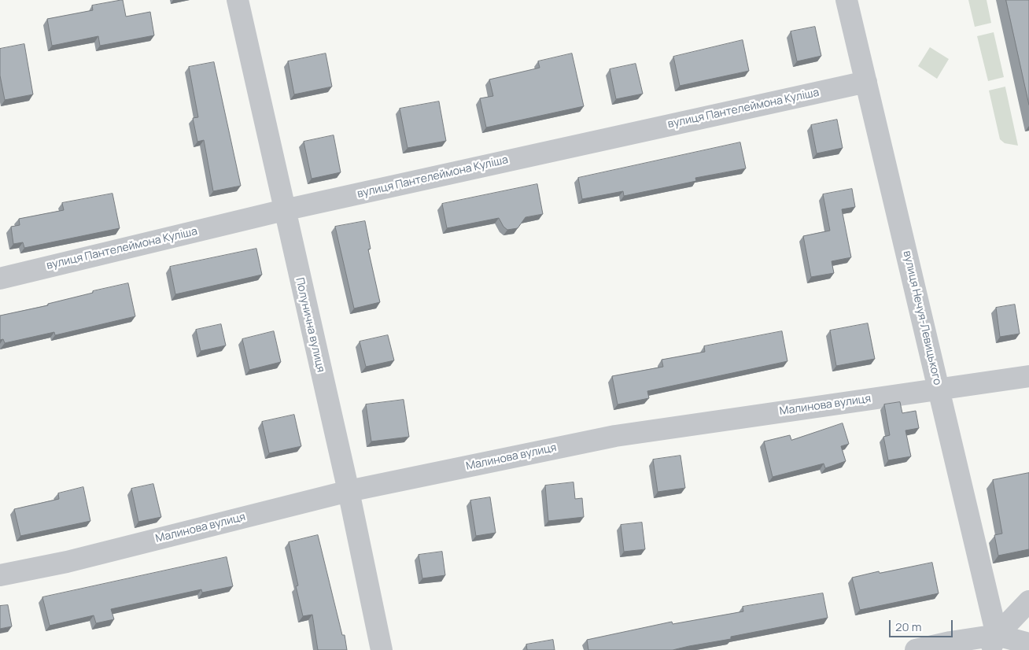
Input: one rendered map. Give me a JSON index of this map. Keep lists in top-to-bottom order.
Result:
{
  "streets": {
    "street": [
      "вулиця Пантелеймона Куліша",
      "вулиця Нечуя-Левицького",
      "Полунична вулиця",
      "Малинова вулиця"
    ]
  },
  "crossings": [
    ["вулиця Пантелеймона Куліша", "вулиця Нечуя-Левицького"],
    ["вулиця Пантелеймона Куліша", "Полунична вулиця"],
    ["вулиця Нечуя-Левицького", "Малинова вулиця"],
    ["Полунична вулиця", "Малинова вулиця"]
  ],
  "scale_bar": "20 m"
}
